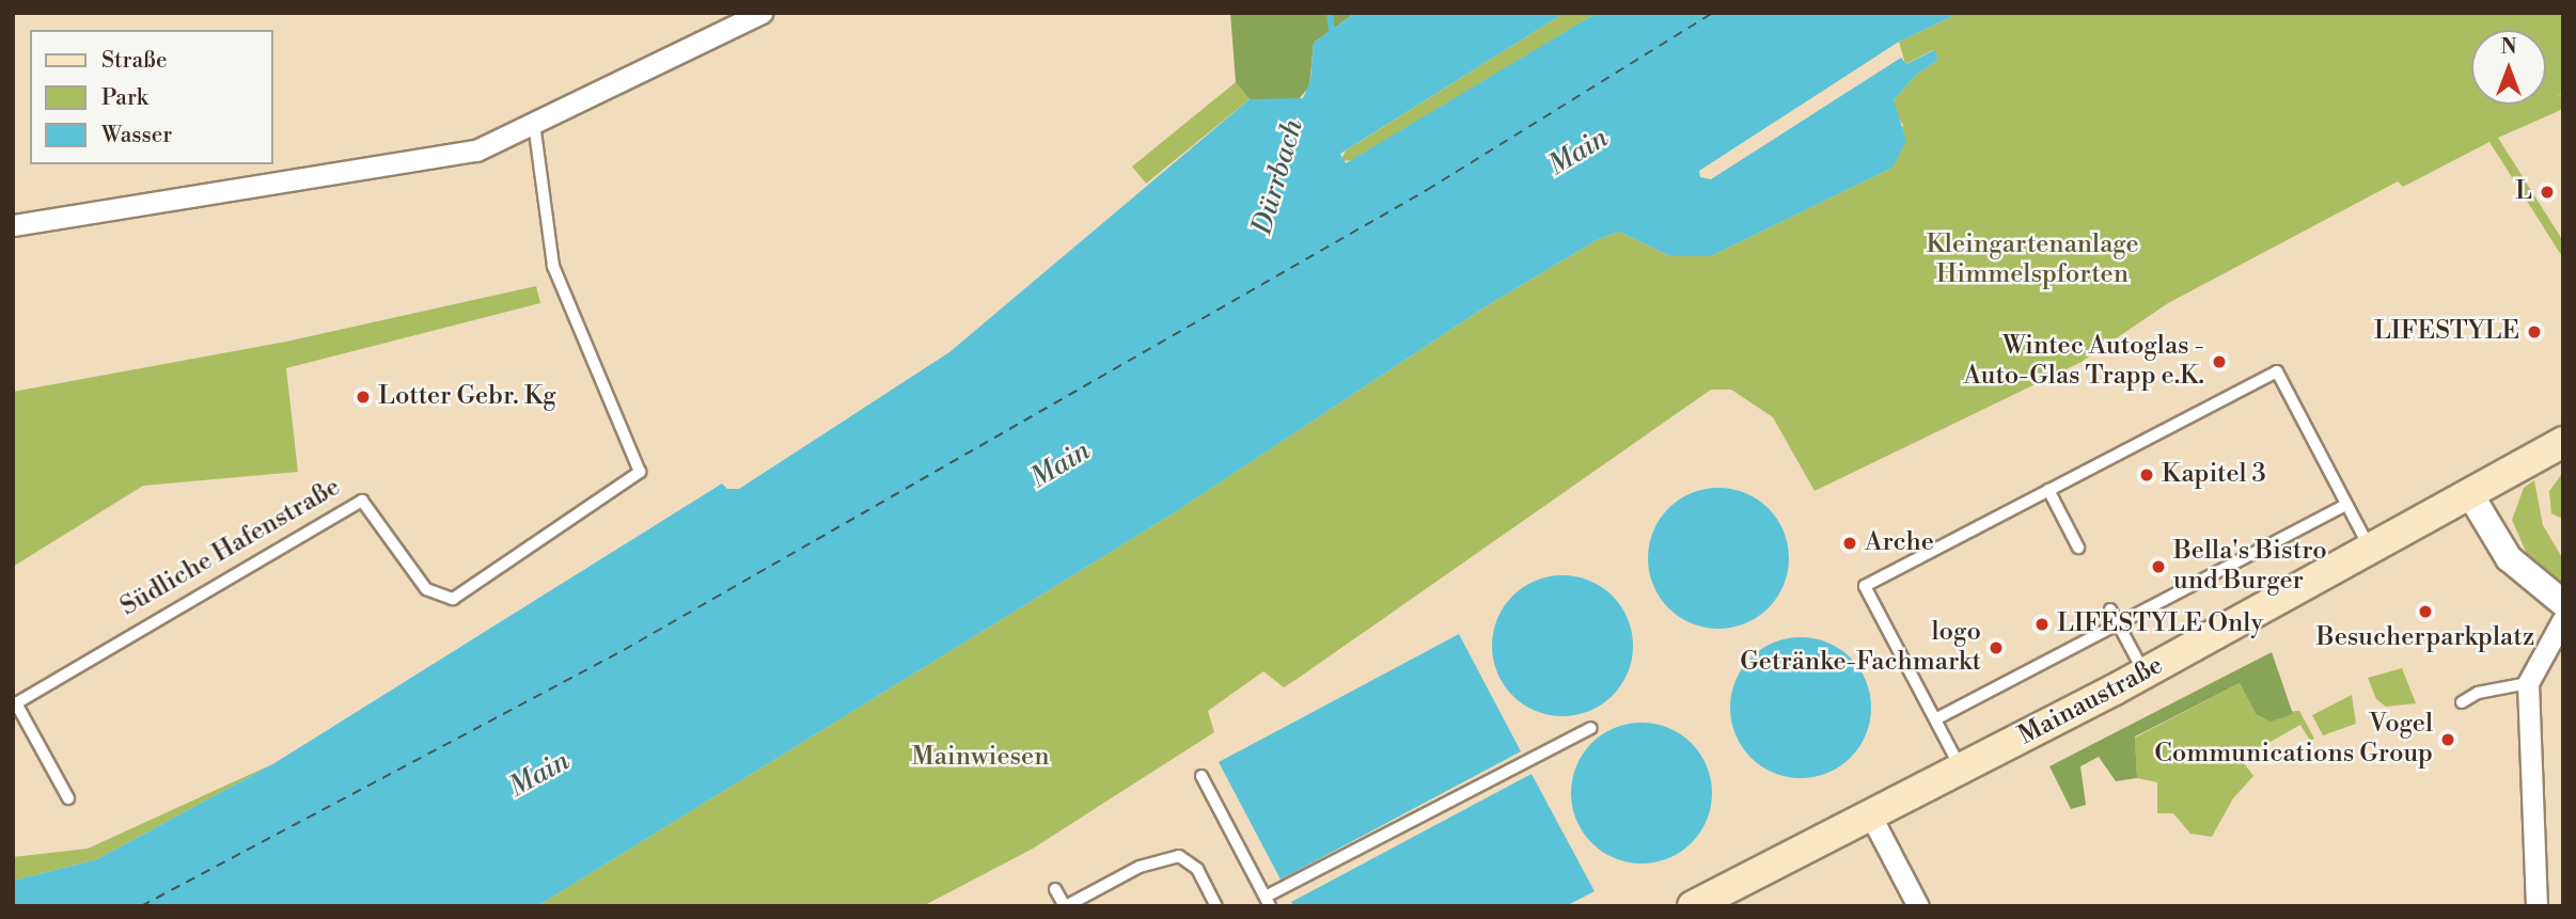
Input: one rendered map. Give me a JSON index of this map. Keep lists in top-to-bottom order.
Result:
{
  "streets": {
    "main road": ["Mainaustraße"],
    "lane": ["Südliche Hafenstraße"]
  },
  "water": ["Main", "Dürrbach"],
  "parks": ["Kleingartenanlage Himmelspforten", "Mainwiesen"],
  "places": [
    "L",
    "LIFESTYLE",
    "Wintec Autoglas - Auto-Glas Trapp e.K.",
    "Lotter Gebr. Kg",
    "Kapitel 3",
    "Arche",
    "Bella's Bistro und Burger",
    "Besucherparkplatz",
    "LIFESTYLE Only",
    "logo Getränke-Fachmarkt",
    "Vogel Communications Group"
  ],
  "legend": ["Straße", "Park", "Wasser"],
  "north": "top"
}
